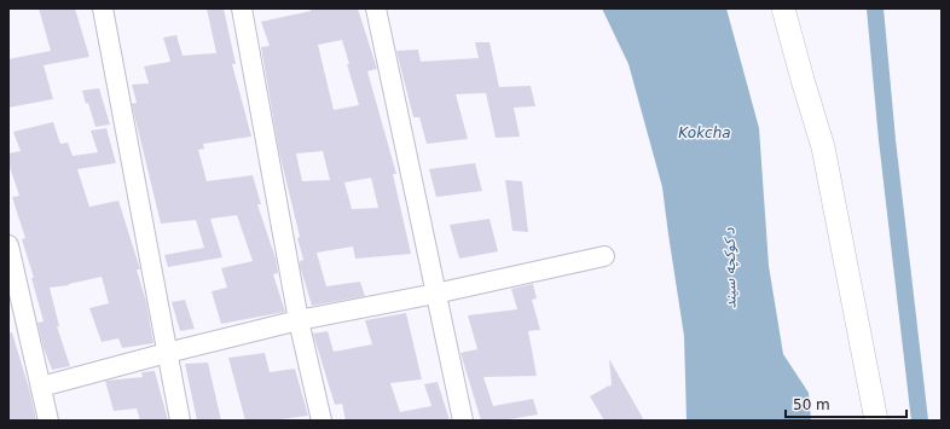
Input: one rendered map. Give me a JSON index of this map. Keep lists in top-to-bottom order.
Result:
{
  "water": ["Kokcha", "د کوکچه سیند"],
  "scale_bar": "50 m"
}
